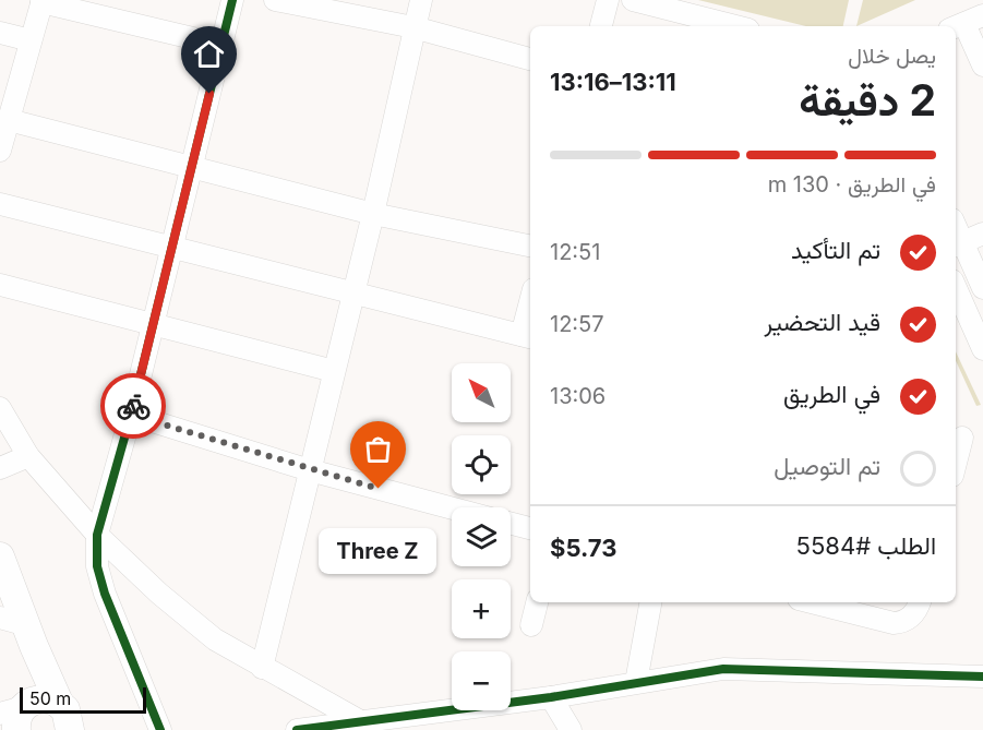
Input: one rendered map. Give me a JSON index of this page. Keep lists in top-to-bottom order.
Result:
{
  "places": ["Three Z"],
  "scale_bar": "50 m",
  "north": "top left",
  "page": {
    "heading": ["2 دقيقة", "يصل خلال", "13:11–13:16"],
    "panel": ["الطلب #5584", "$5.73"],
    "bar": "في الطريق · 130 m",
    "list": [
      ["تم التأكيد", "12:51"],
      ["قيد التحضير", "12:57"],
      ["في الطريق", "13:06"],
      "تم التوصيل"
    ],
    "map_buttons": ["+", "−"],
    "bubble": "Three Z",
    "scale": "50 m"
  }
}
